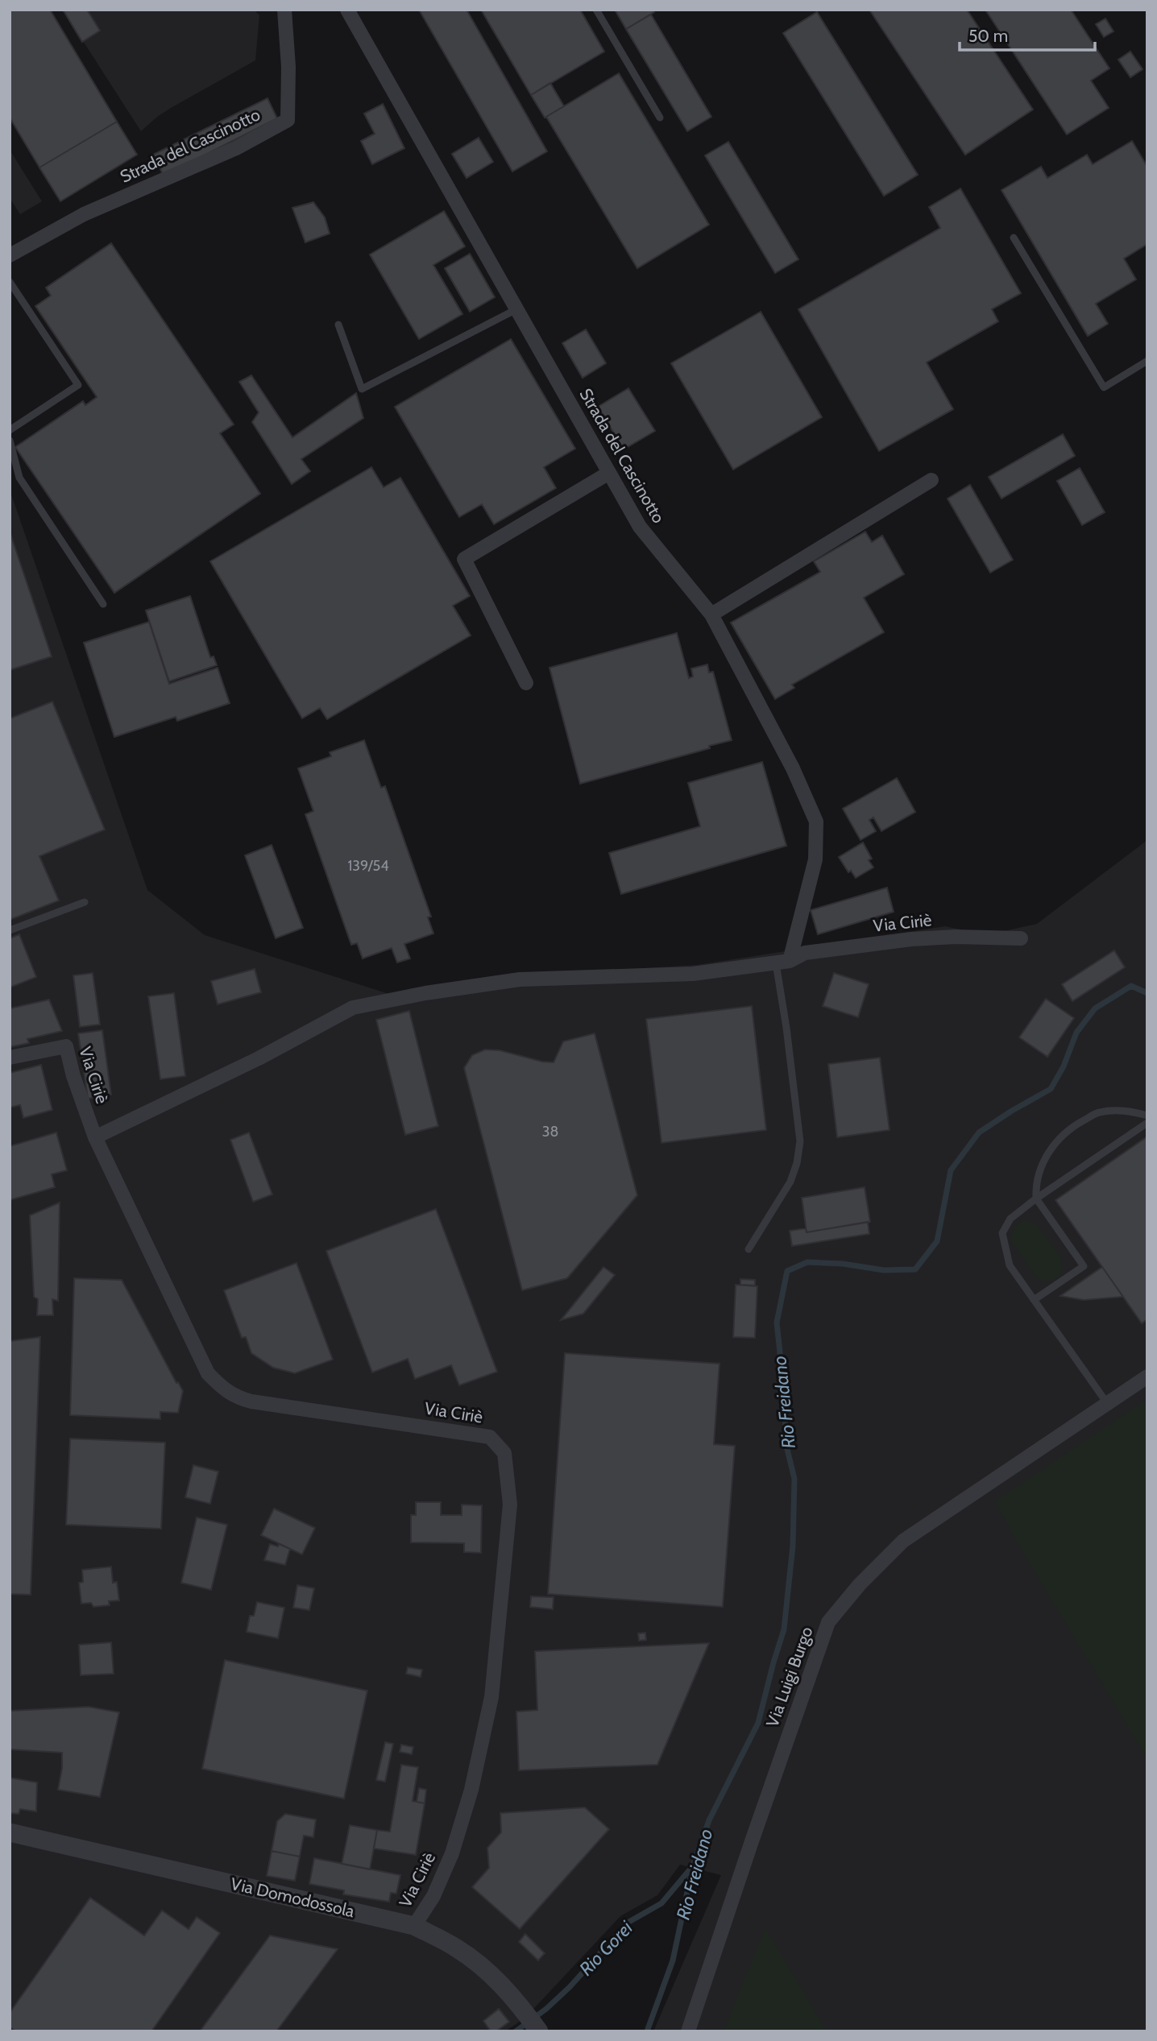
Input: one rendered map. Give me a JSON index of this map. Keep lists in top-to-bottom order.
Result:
{
  "streets": {
    "street": [
      "Strada del Cascinotto",
      "Via Ciriè",
      "Via Luigi Burgo",
      "Via Domodossola"
    ]
  },
  "crossings": [
    ["Strada del Cascinotto", "Via Ciriè"],
    ["Via Ciriè", "Via Domodossola"]
  ],
  "water": ["Rio Freidano", "Rio Gorei"],
  "house_numbers": ["139/54", "38"],
  "scale_bar": "50 m"
}
